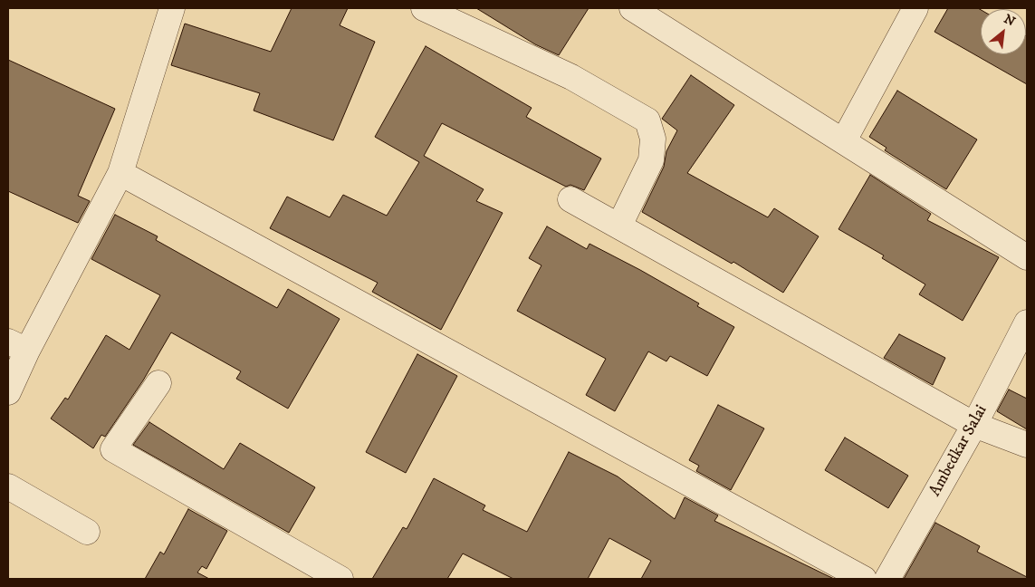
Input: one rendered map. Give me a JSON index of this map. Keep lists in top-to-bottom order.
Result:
{
  "streets": {
    "street": ["Ambedkar Salai"]
  },
  "north": "top right"
}
